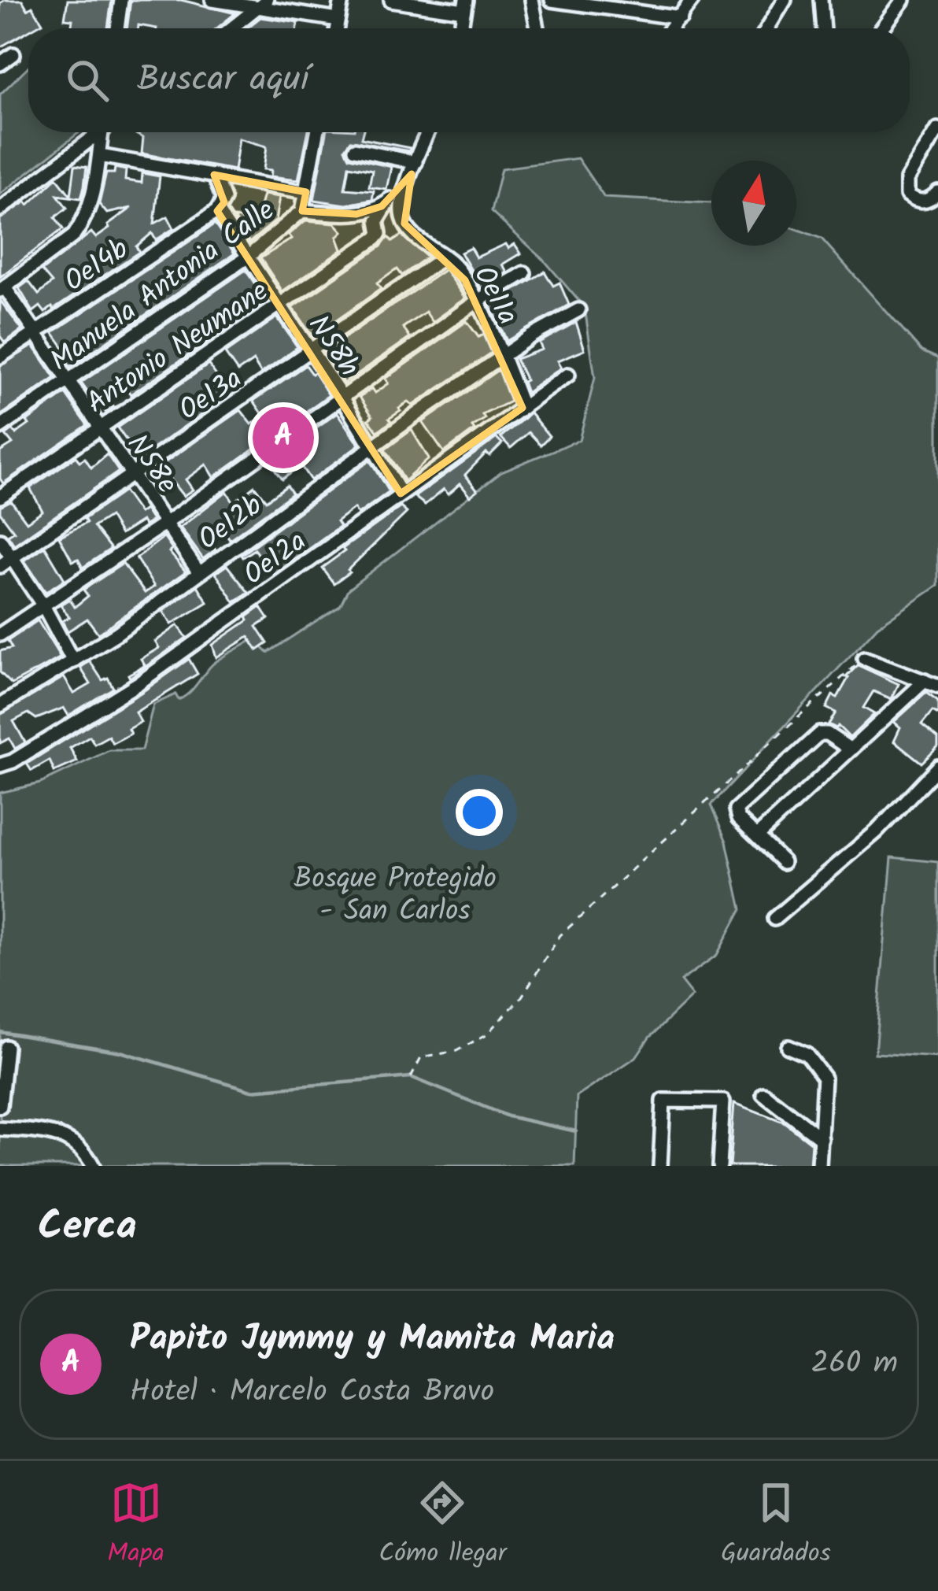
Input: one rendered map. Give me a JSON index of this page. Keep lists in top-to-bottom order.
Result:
{
  "streets": {
    "street": [
      "Oe14b",
      "Manuela Antonia Calle",
      "Oe11a",
      "N58h",
      "Antonio Neumane",
      "Oe13a",
      "N58e",
      "Oe12b",
      "Oe12a"
    ]
  },
  "crossings": [
    ["Oe14b", "N58h"],
    ["Oe14b", "N58e"],
    ["Manuela Antonia Calle", "N58h"],
    ["Manuela Antonia Calle", "N58e"],
    ["Oe11a", "Oe13a"],
    ["Oe11a", "Oe12b"],
    ["Oe11a", "Oe12a"],
    ["N58h", "Antonio Neumane"],
    ["N58h", "Oe13a"],
    ["N58h", "Oe12b"],
    ["N58h", "Oe12a"],
    ["Antonio Neumane", "N58e"],
    ["Oe13a", "N58e"],
    ["N58e", "Oe12b"]
  ],
  "parks": ["Bosque Protegido - San Carlos"],
  "north": "top",
  "page": {
    "search": "Buscar aquí",
    "pins": "A",
    "heading": "Cerca",
    "list": [
      {
        "mark": "A",
        "name": "Papito Jymmy y Mamita Maria",
        "note": "Hotel · Marcelo Costa Bravo",
        "value": "260 m"
      }
    ],
    "nav": ["Mapa", "Cómo llegar", "Guardados"]
  }
}
